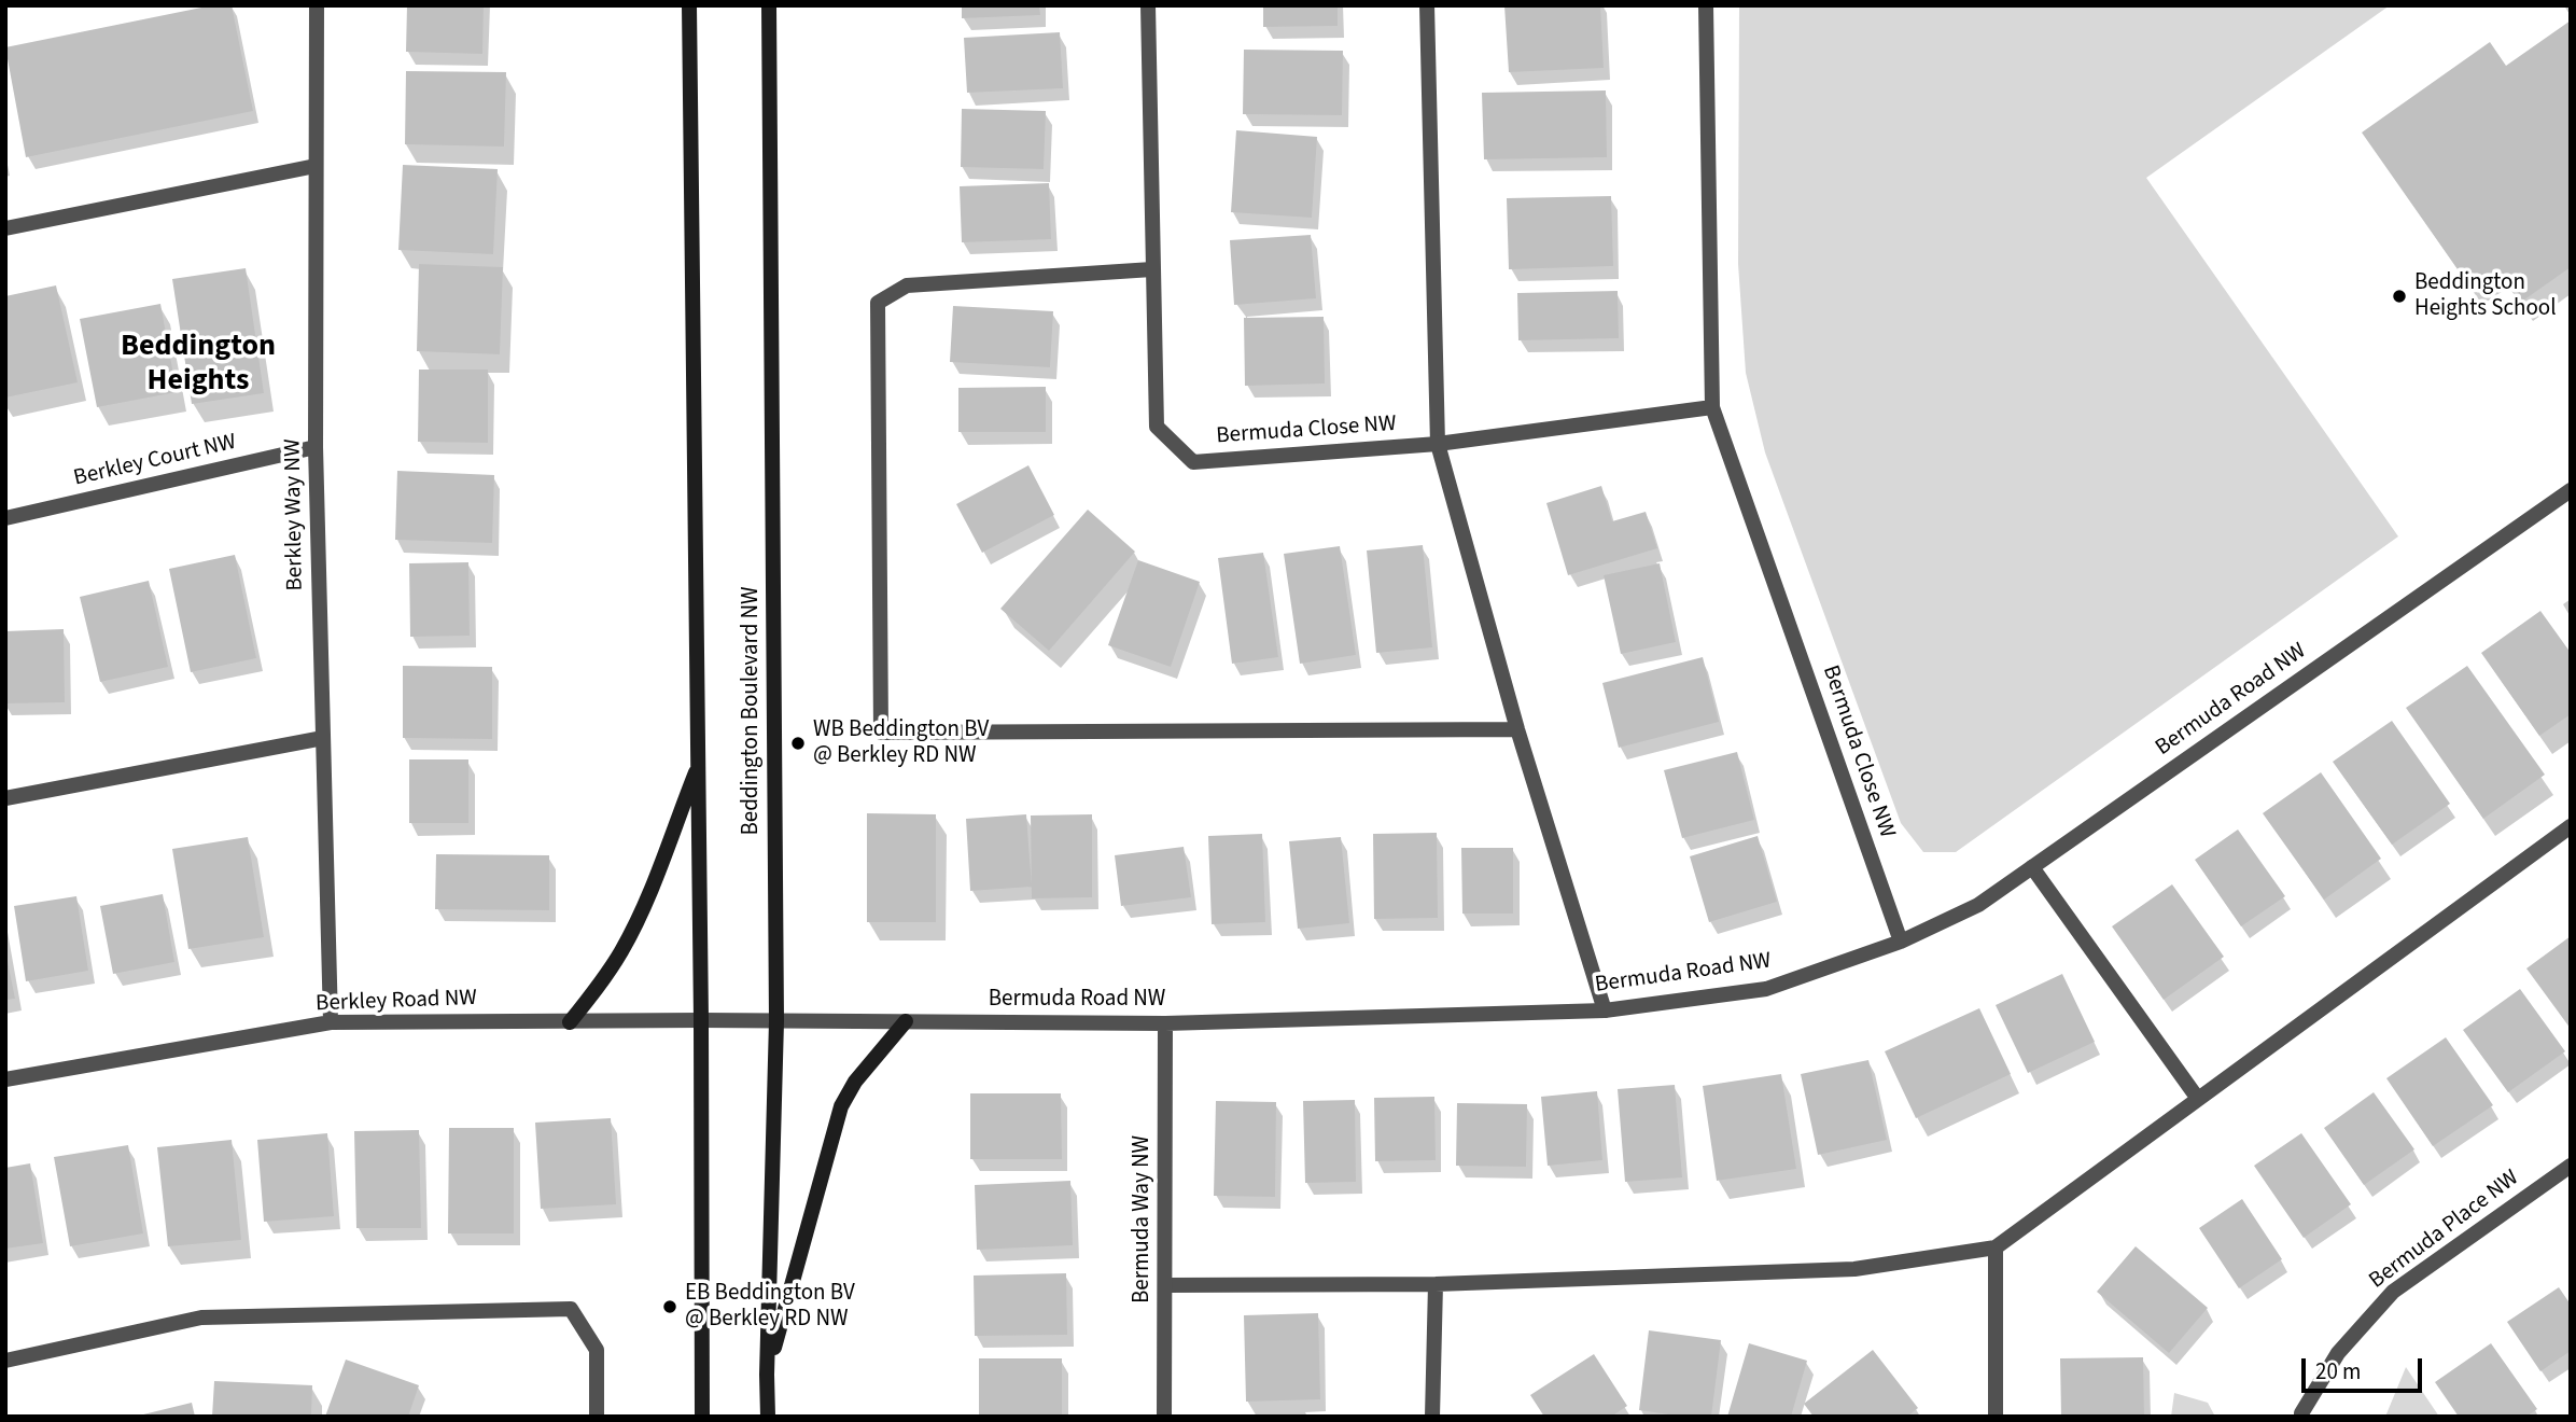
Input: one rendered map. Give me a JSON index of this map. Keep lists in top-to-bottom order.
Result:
{
  "streets": {
    "main road": ["Beddington Boulevard NW"],
    "street": [
      "Bermuda Close NW",
      "Berkley Court NW",
      "Berkley Way NW",
      "Bermuda Road NW",
      "Berkley Road NW",
      "Bermuda Way NW",
      "Bermuda Place NW"
    ]
  },
  "crossings": [
    ["Bermuda Close NW", "Bermuda Road NW"],
    ["Berkley Court NW", "Berkley Way NW"],
    ["Berkley Way NW", "Berkley Road NW"],
    ["Bermuda Road NW", "Beddington Boulevard NW"],
    ["Bermuda Road NW", "Berkley Road NW"],
    ["Bermuda Road NW", "Bermuda Way NW"]
  ],
  "districts": ["Beddington Heights"],
  "places": ["Beddington Heights School", "WB Beddington BV @ Berkley RD NW", "EB Beddington BV @ Berkley RD NW"],
  "scale_bar": "20 m"
}
